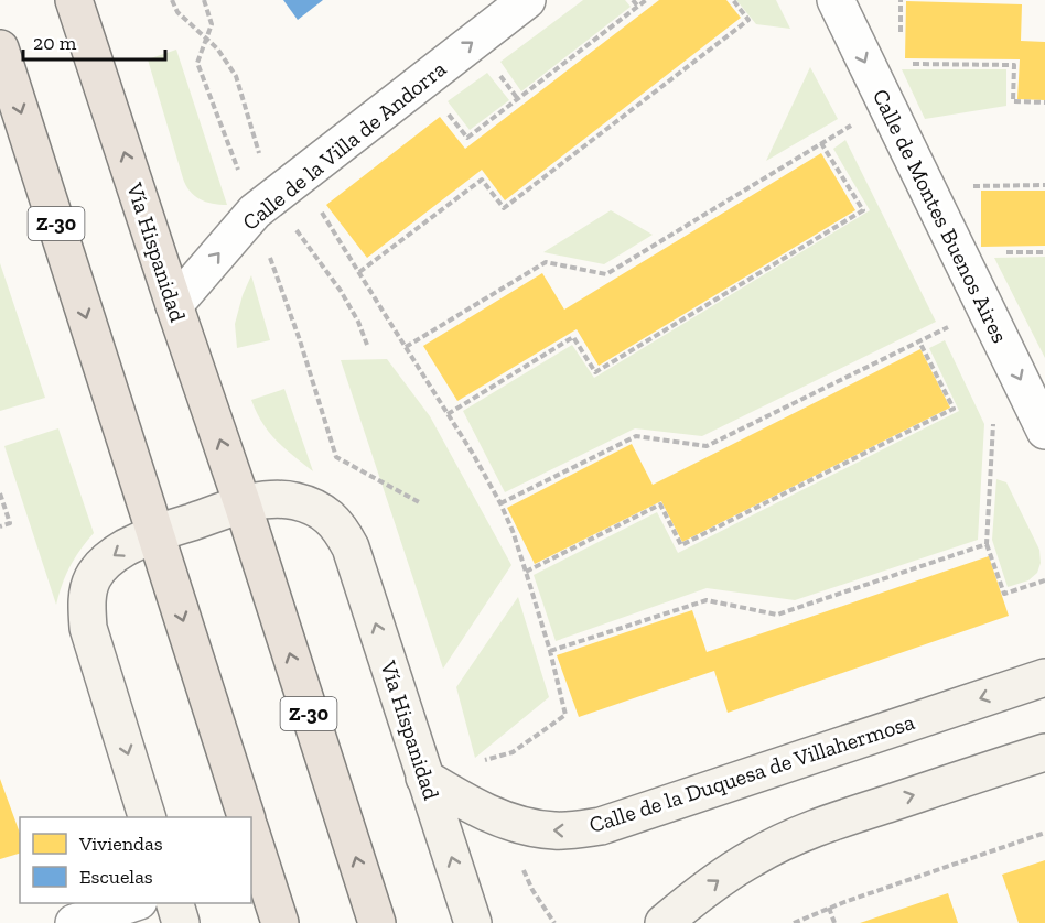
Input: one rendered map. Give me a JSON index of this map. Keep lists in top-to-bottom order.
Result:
{
  "streets": {
    "highway": ["Z-30", "Vía Hispanidad"],
    "main road": ["Calle de la Duquesa de Villahermosa"],
    "street": ["Calle de la Villa de Andorra", "Calle de Montes Buenos Aires"]
  },
  "crossings": [
    ["Calle de la Villa de Andorra", "Vía Hispanidad"],
    ["Z-30", "Vía Hispanidad"],
    ["Vía Hispanidad", "Calle de la Duquesa de Villahermosa"]
  ],
  "one_way": ["Calle de la Villa de Andorra", "Calle de Montes Buenos Aires"],
  "legend": ["Viviendas", "Escuelas"],
  "scale_bar": "20 m"
}
